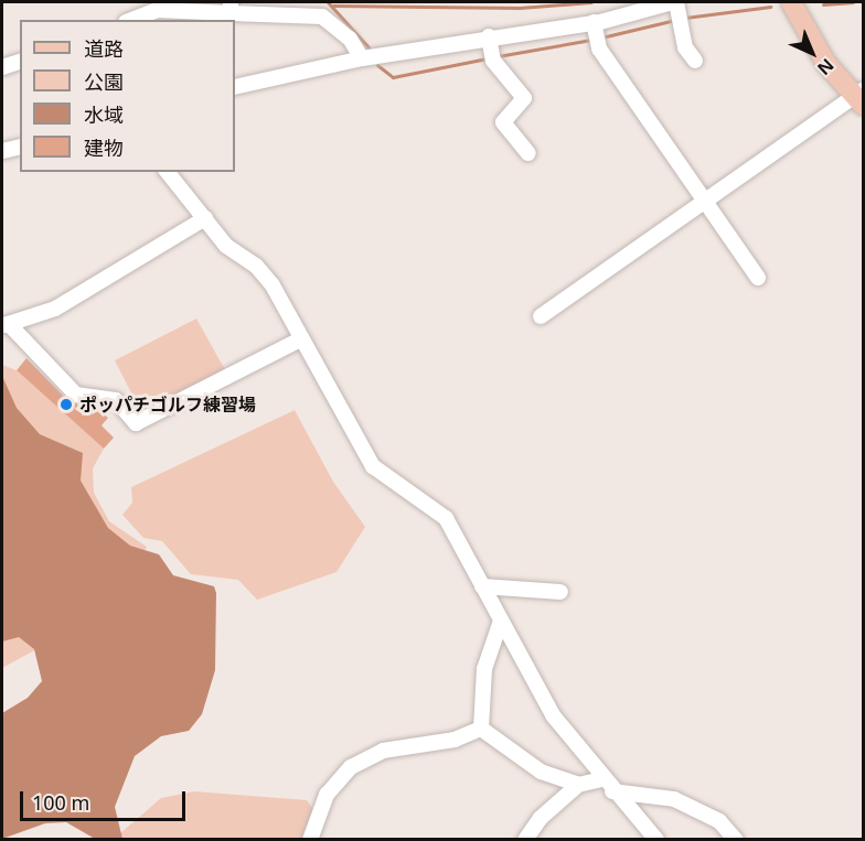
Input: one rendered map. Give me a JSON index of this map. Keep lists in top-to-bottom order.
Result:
{
  "places": ["ポッパチゴルフ練習場"],
  "legend": [
    "道路",
    "公園",
    "水域",
    "建物"
  ],
  "scale_bar": "100 m",
  "north": "bottom right"
}
